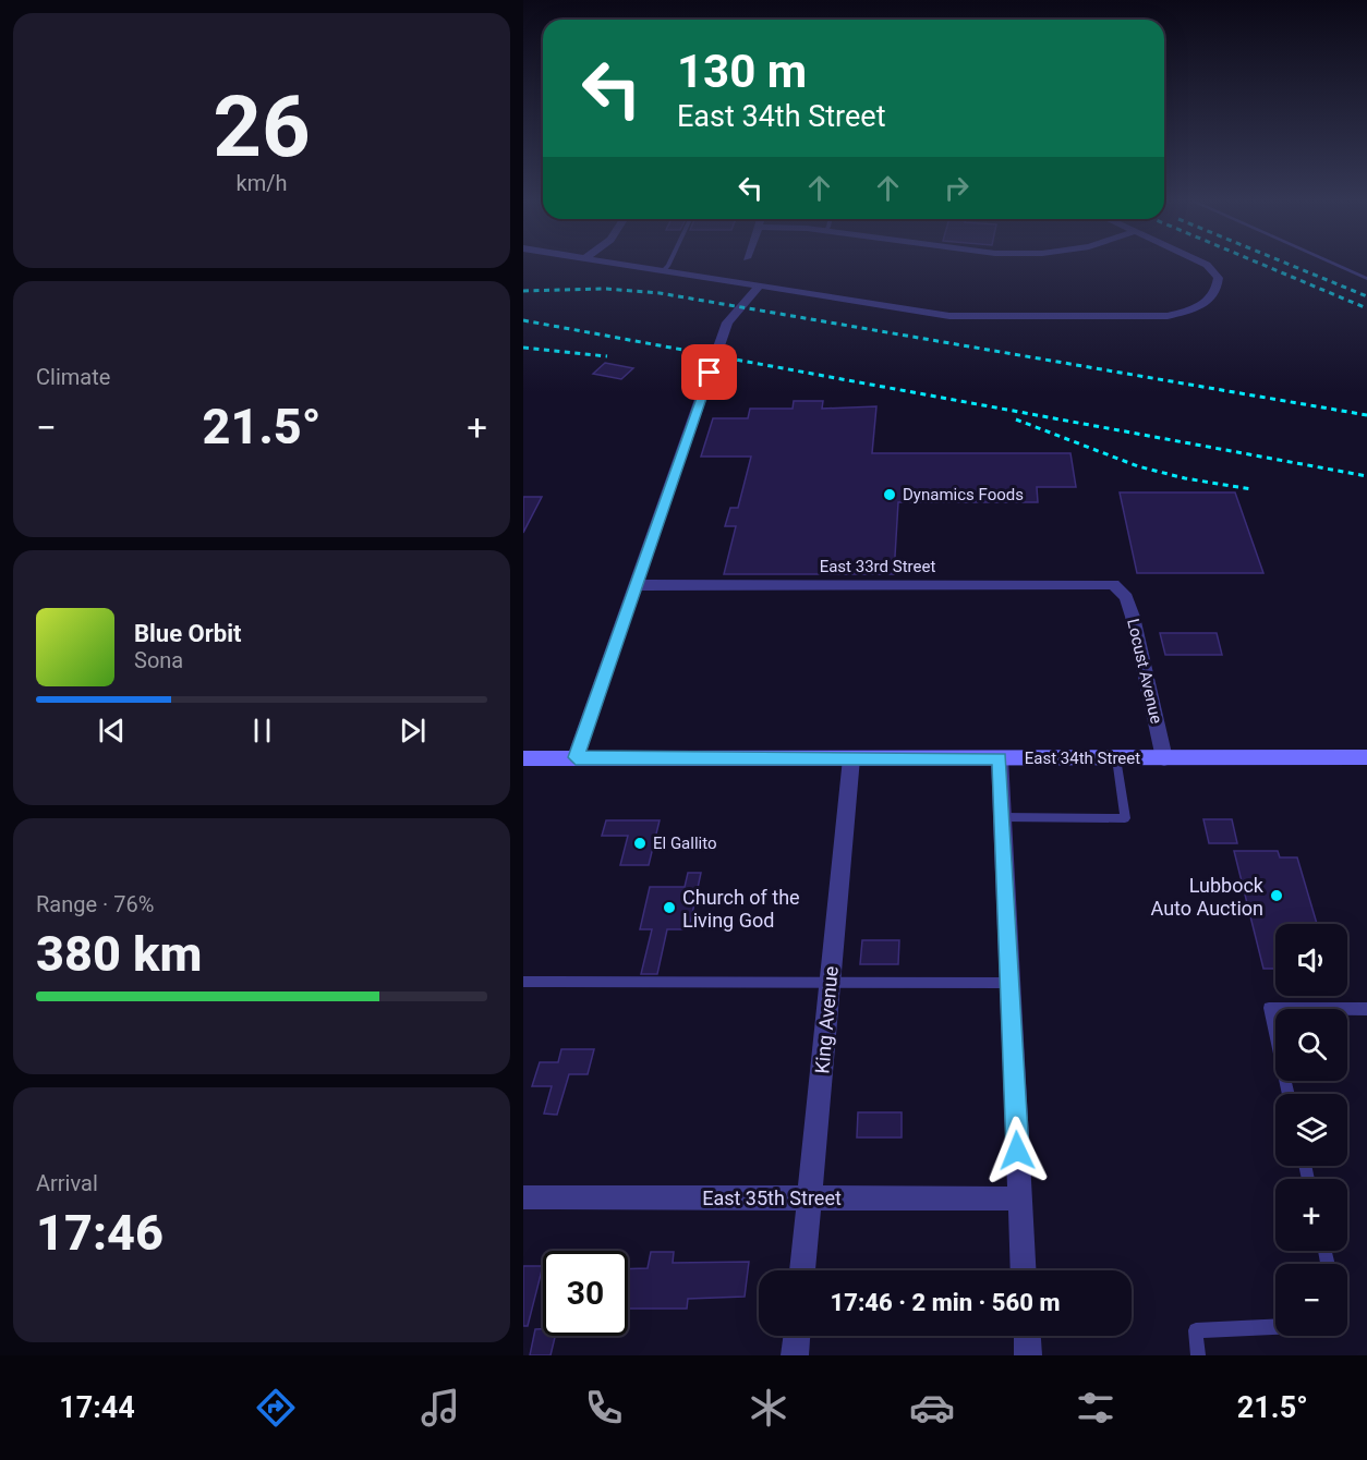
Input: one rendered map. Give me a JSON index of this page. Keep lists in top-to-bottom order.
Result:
{
  "streets": {
    "main road": ["East 34th Street"],
    "street": [
      "East 33rd Street",
      "Locust Avenue",
      "King Avenue",
      "East 35th Street"
    ]
  },
  "crossings": [
    ["East 33rd Street", "Locust Avenue"],
    ["Locust Avenue", "East 34th Street"],
    ["East 34th Street", "King Avenue"],
    ["King Avenue", "East 35th Street"]
  ],
  "places": [
    "Dynamics Foods",
    "El Gallito",
    "Lubbock Auto Auction",
    "Church of the Living God"
  ],
  "page": {
    "tile": [
      ["26", "km/h"],
      "Climate",
      ["Range · 76%", "380 km"],
      ["Arrival", "17:46"]
    ],
    "turn": ["130 m", "East 34th Street"],
    "heat": ["−", "21.5°", "+"],
    "song": ["Blue Orbit", "Sona"],
    "map_buttons": ["+", "−"],
    "limit": "30",
    "trip": "17:46 · 2 min · 560 m",
    "tabs": ["17:44", "21.5°"]
  }
}
